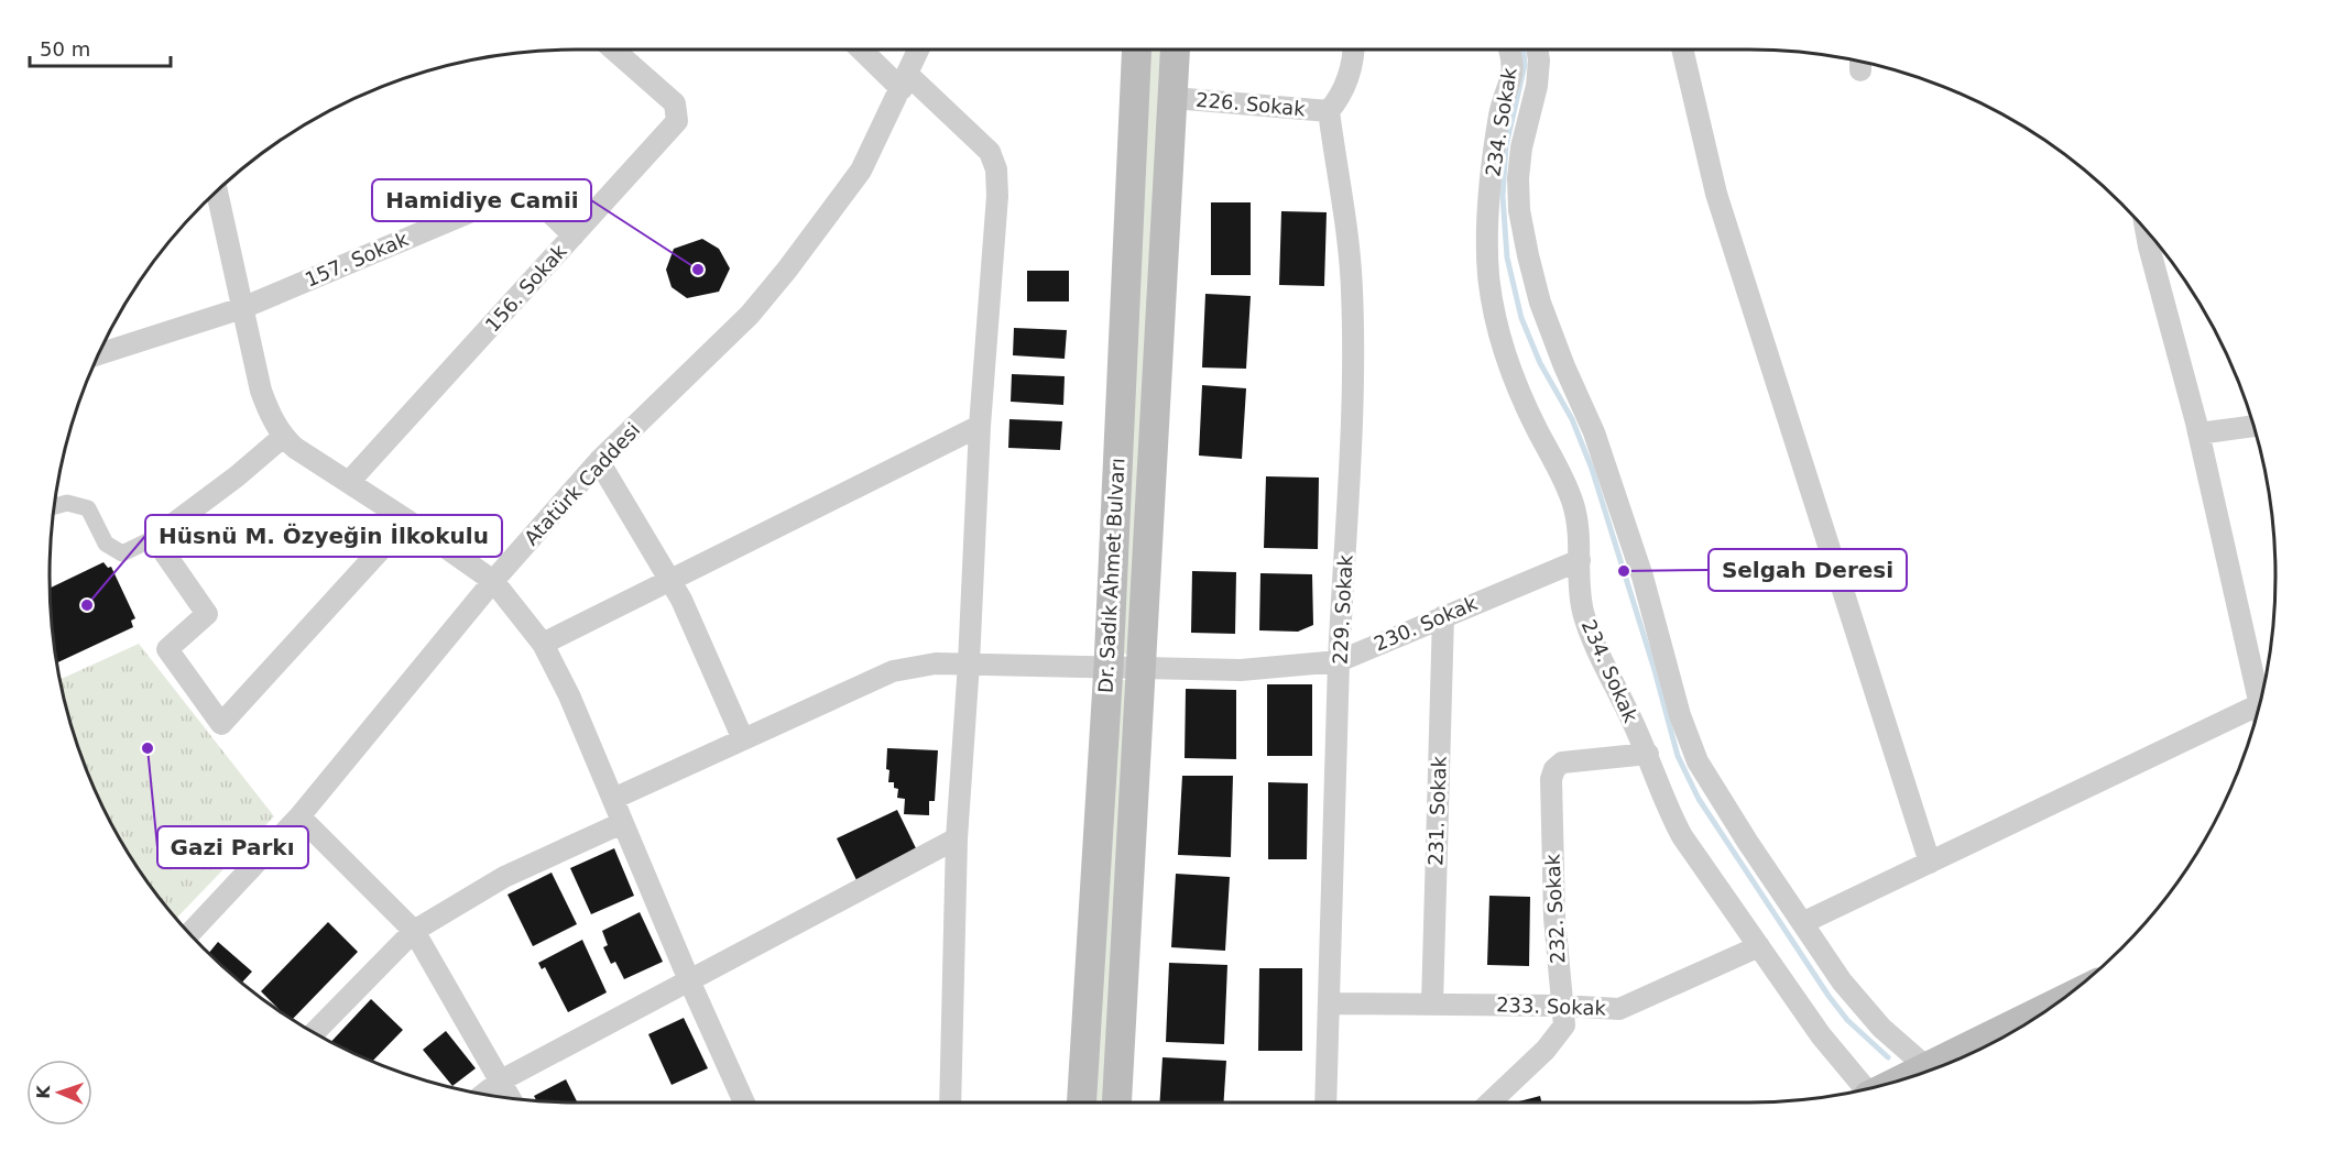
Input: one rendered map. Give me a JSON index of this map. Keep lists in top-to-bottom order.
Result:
{
  "streets": {
    "main road": ["Dr. Sadık Ahmet Bulvarı"],
    "street": [
      "226. Sokak",
      "234. Sokak",
      "157. Sokak",
      "156. Sokak",
      "Atatürk Caddesi",
      "229. Sokak",
      "230. Sokak",
      "231. Sokak",
      "232. Sokak",
      "233. Sokak"
    ]
  },
  "crossings": [
    ["226. Sokak", "Dr. Sadık Ahmet Bulvarı"],
    ["226. Sokak", "229. Sokak"],
    ["234. Sokak", "230. Sokak"],
    ["234. Sokak", "232. Sokak"],
    ["234. Sokak", "233. Sokak"],
    ["157. Sokak", "156. Sokak"],
    ["Dr. Sadık Ahmet Bulvarı", "230. Sokak"],
    ["229. Sokak", "230. Sokak"],
    ["229. Sokak", "233. Sokak"],
    ["230. Sokak", "231. Sokak"],
    ["231. Sokak", "233. Sokak"],
    ["232. Sokak", "233. Sokak"]
  ],
  "places": [
    "Hamidiye Camii",
    "Selgah Deresi",
    "Hüsnü M. Özyeğin İlkokulu",
    "Gazi Parkı"
  ],
  "scale_bar": "50 m",
  "north": "left"
}
